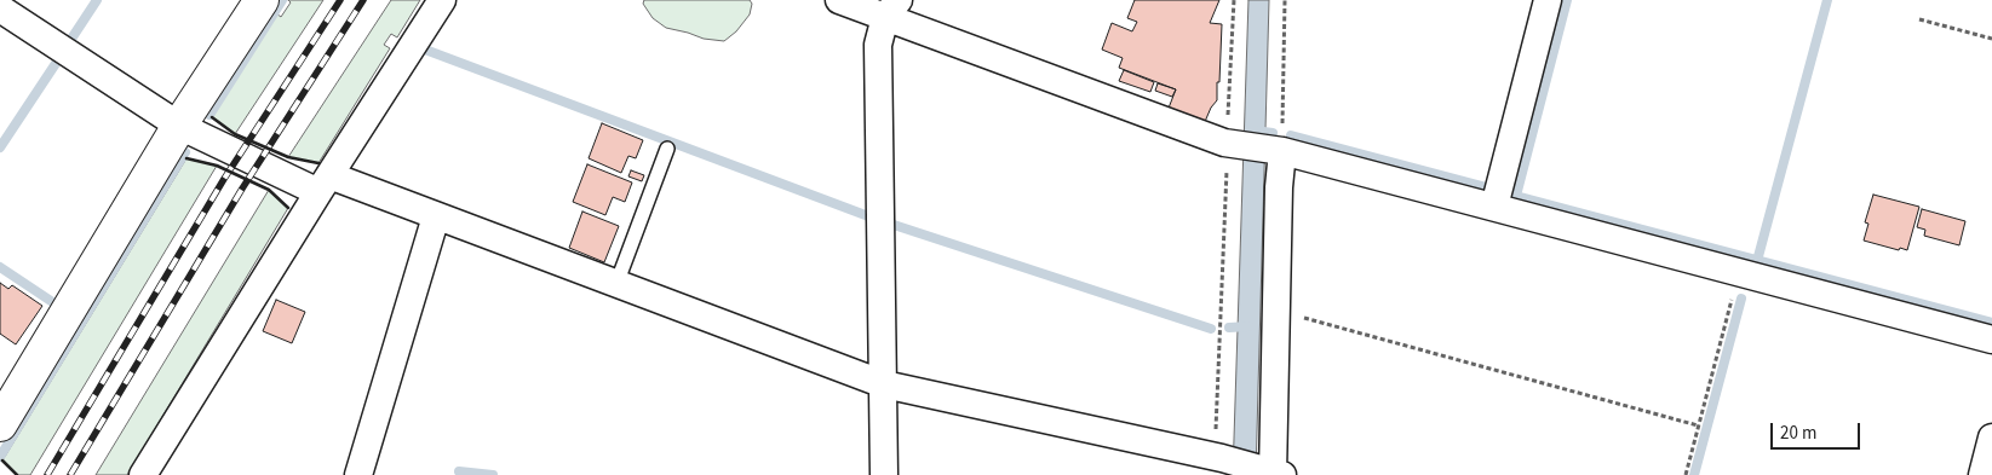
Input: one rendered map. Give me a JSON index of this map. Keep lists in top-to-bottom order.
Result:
{
  "scale_bar": "20 m"
}
